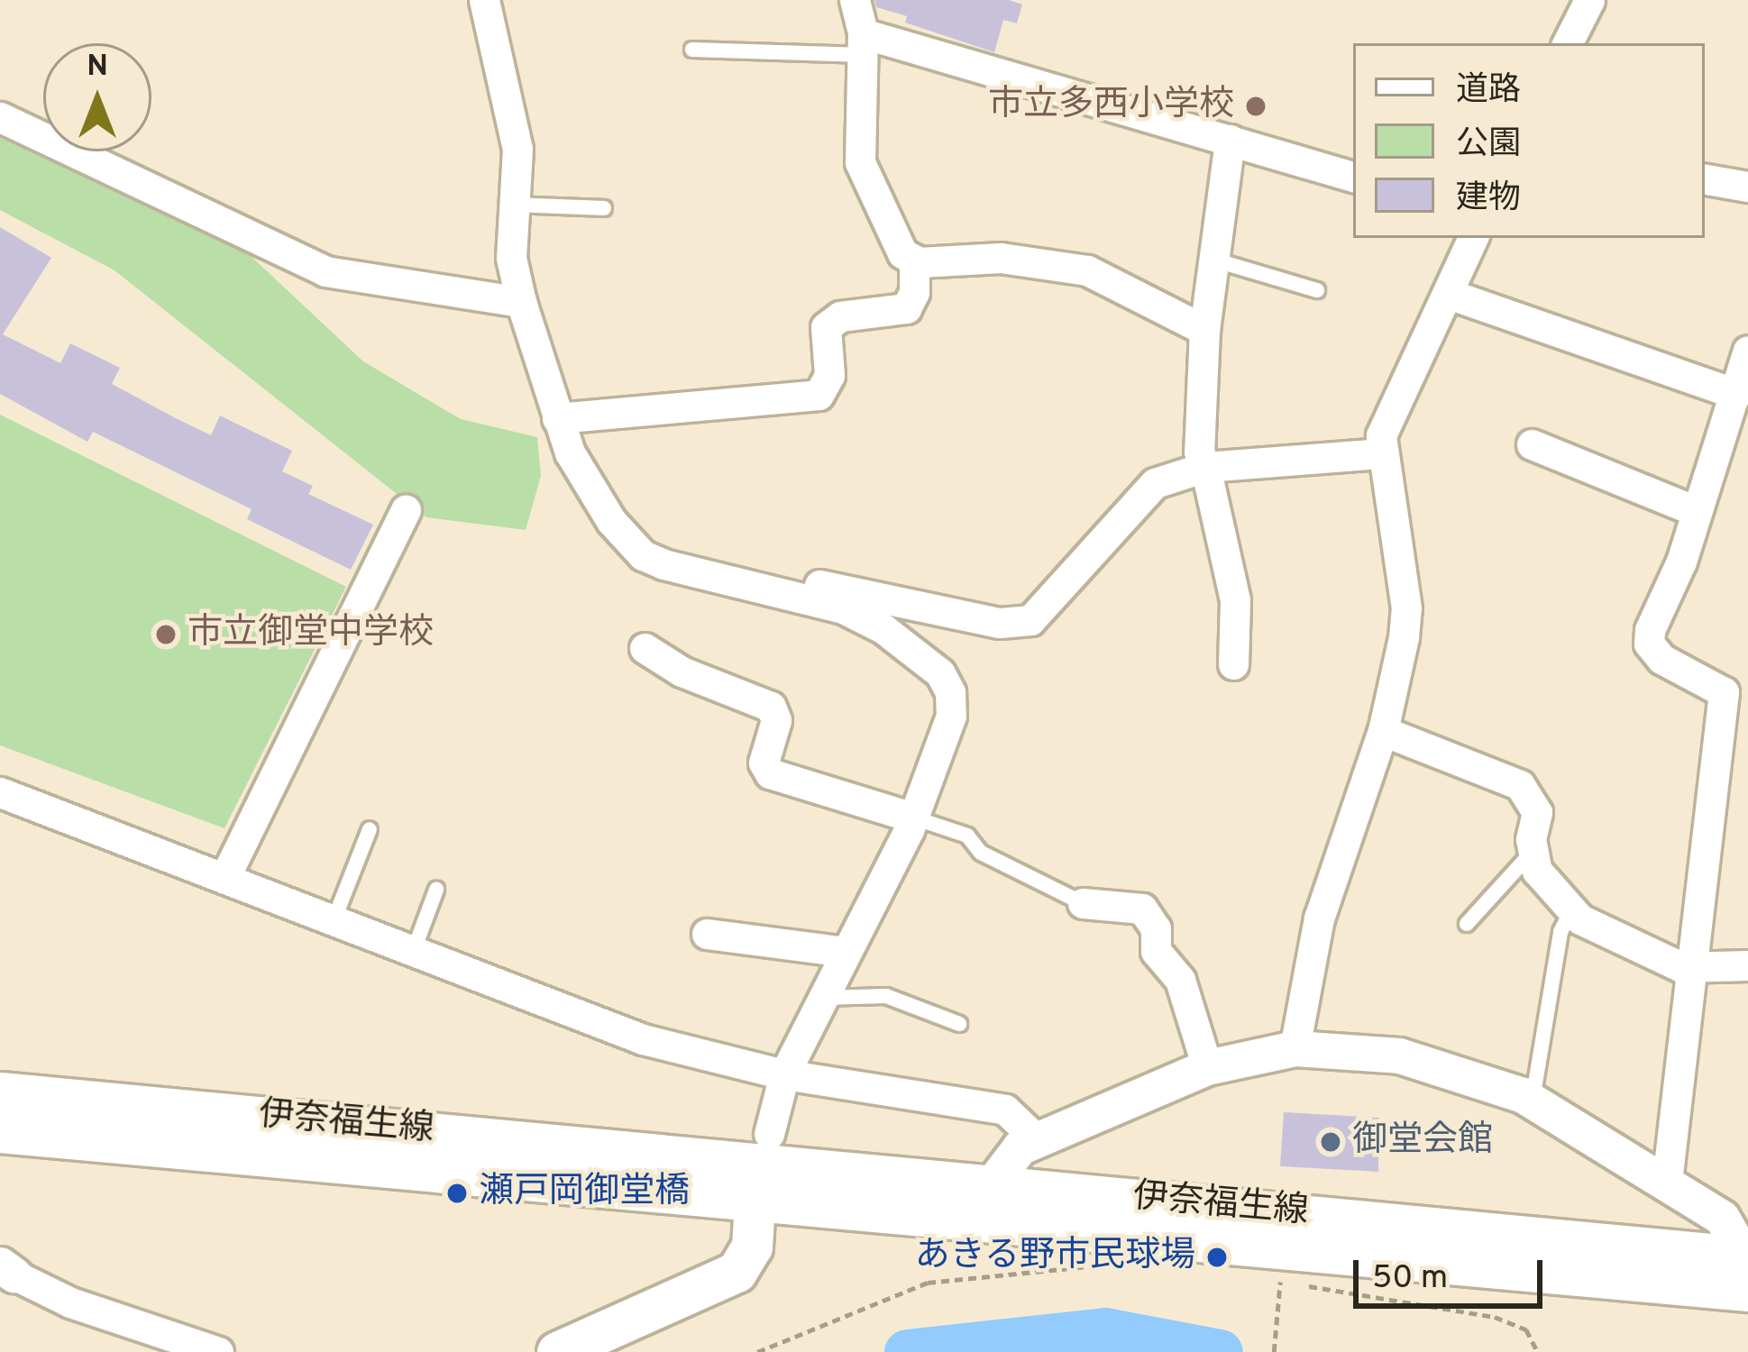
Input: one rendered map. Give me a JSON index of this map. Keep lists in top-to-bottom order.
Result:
{
  "streets": {
    "main road": ["伊奈福生線"]
  },
  "places": [
    "市立多西小学校",
    "市立御堂中学校",
    "御堂会館",
    "瀬戸岡御堂橋",
    "あきる野市民球場"
  ],
  "legend": ["道路", "公園", "建物"],
  "scale_bar": "50 m",
  "north": "top"
}
